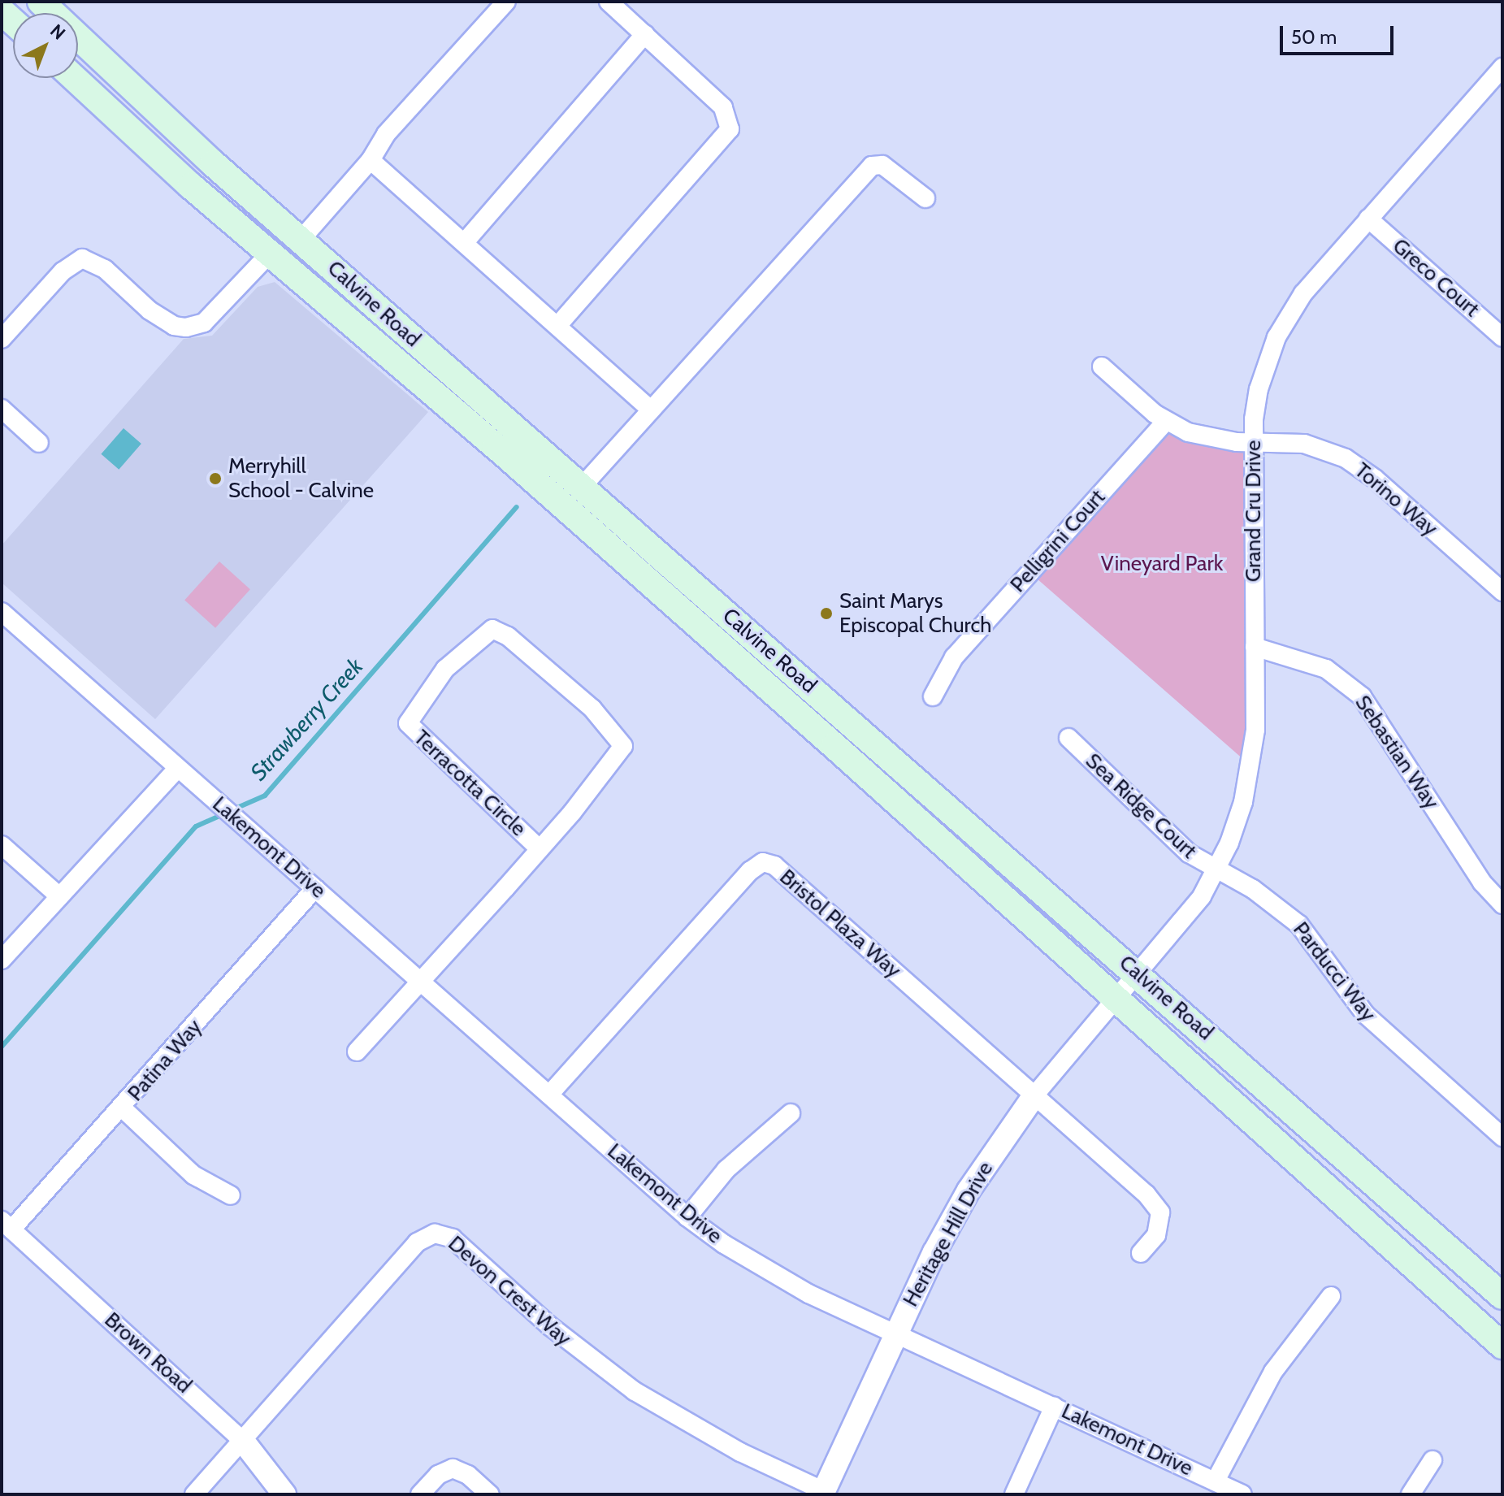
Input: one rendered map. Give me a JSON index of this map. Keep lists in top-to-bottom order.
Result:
{
  "streets": {
    "main road": ["Calvine Road"],
    "street": [
      "Greco Court",
      "Torino Way",
      "Grand Cru Drive",
      "Pelligrini Court",
      "Sebastian Way",
      "Terracotta Circle",
      "Sea Ridge Court",
      "Lakemont Drive",
      "Bristol Plaza Way",
      "Parducci Way",
      "Patina Way",
      "Heritage Hill Drive",
      "Devon Crest Way",
      "Brown Road"
    ]
  },
  "crossings": [
    ["Greco Court", "Grand Cru Drive"],
    ["Calvine Road", "Grand Cru Drive"],
    ["Calvine Road", "Heritage Hill Drive"],
    ["Torino Way", "Grand Cru Drive"],
    ["Torino Way", "Pelligrini Court"],
    ["Grand Cru Drive", "Sebastian Way"],
    ["Grand Cru Drive", "Sea Ridge Court"],
    ["Grand Cru Drive", "Parducci Way"],
    ["Grand Cru Drive", "Heritage Hill Drive"],
    ["Terracotta Circle", "Lakemont Drive"],
    ["Sea Ridge Court", "Parducci Way"],
    ["Lakemont Drive", "Bristol Plaza Way"],
    ["Lakemont Drive", "Patina Way"],
    ["Lakemont Drive", "Heritage Hill Drive"],
    ["Bristol Plaza Way", "Heritage Hill Drive"],
    ["Patina Way", "Brown Road"],
    ["Heritage Hill Drive", "Devon Crest Way"],
    ["Devon Crest Way", "Brown Road"]
  ],
  "water": ["Strawberry Creek"],
  "parks": ["Vineyard Park"],
  "places": ["Merryhill School - Calvine", "Saint Marys Episcopal Church"],
  "scale_bar": "50 m",
  "north": "top right"
}
